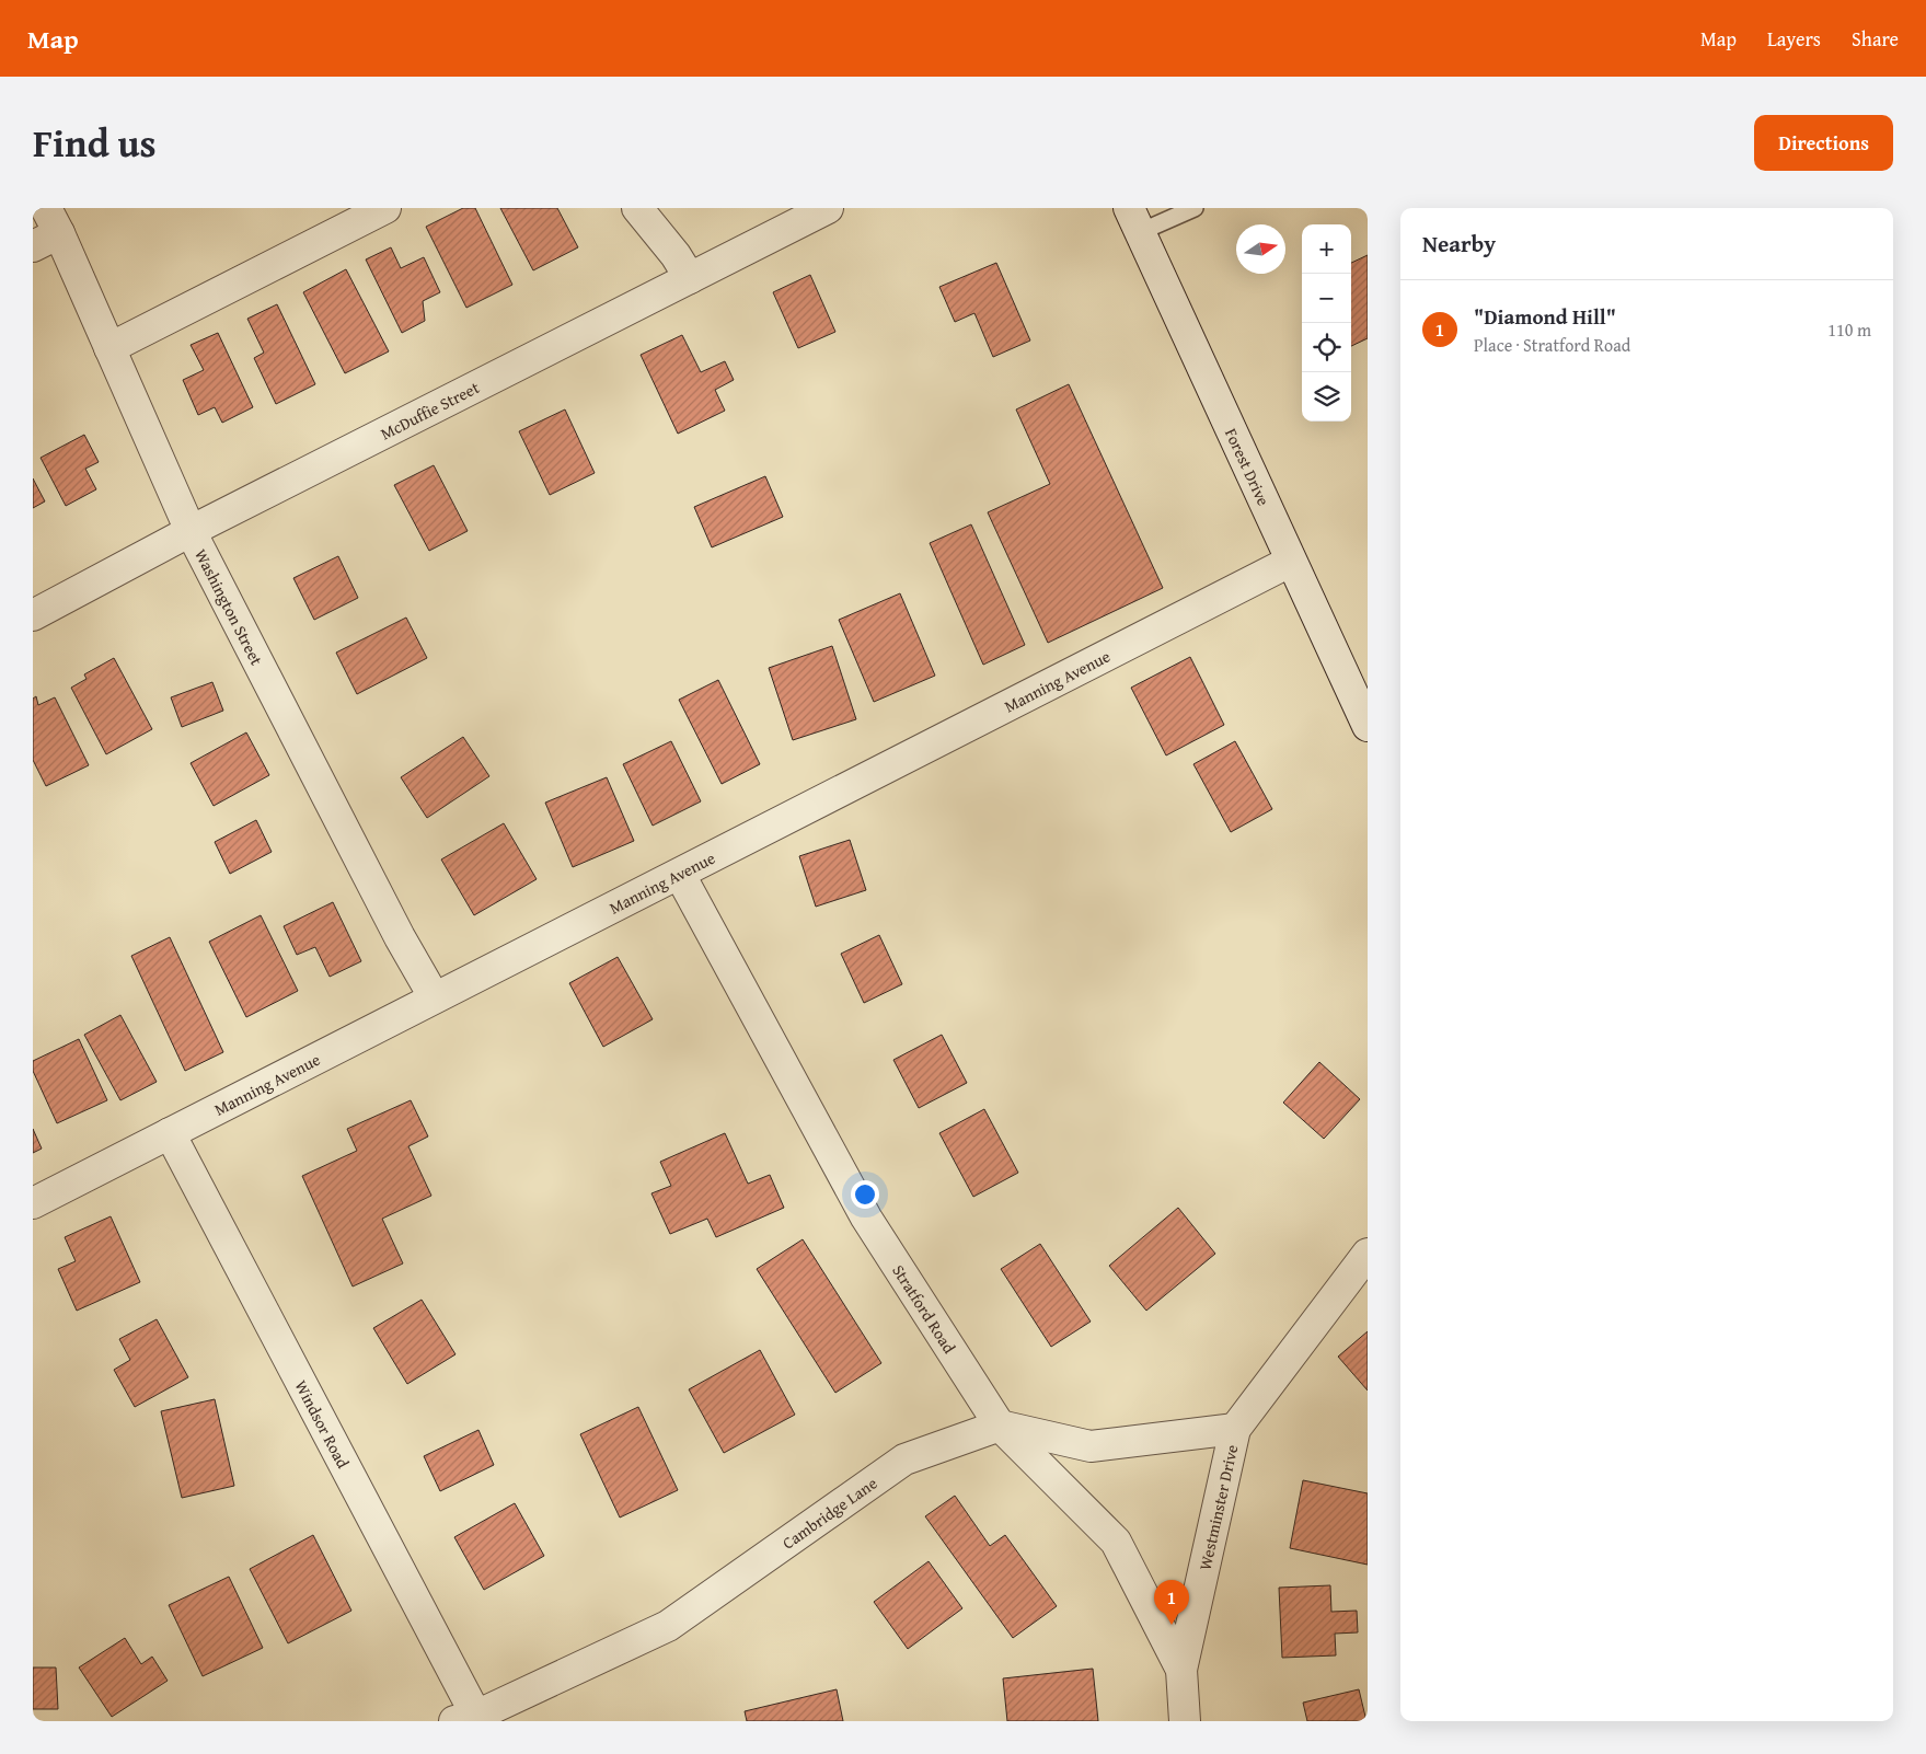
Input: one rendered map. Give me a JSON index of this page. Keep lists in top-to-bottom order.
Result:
{
  "streets": {
    "street": [
      "McDuffie Street",
      "Forest Drive",
      "Washington Street",
      "Manning Avenue",
      "Stratford Road",
      "Windsor Road",
      "Westminster Drive",
      "Cambridge Lane"
    ]
  },
  "crossings": [
    ["McDuffie Street", "Washington Street"],
    ["Forest Drive", "Manning Avenue"],
    ["Washington Street", "Manning Avenue"],
    ["Manning Avenue", "Stratford Road"],
    ["Manning Avenue", "Windsor Road"],
    ["Stratford Road", "Westminster Drive"],
    ["Stratford Road", "Cambridge Lane"],
    ["Windsor Road", "Cambridge Lane"]
  ],
  "north": "right",
  "page": {
    "header": "Map",
    "nav": ["Map", "Layers", "Share"],
    "title": "Find us",
    "buttons": "Directions",
    "heading": "Nearby",
    "map_buttons": ["+", "−"],
    "list": [
      {
        "mark": "1",
        "name": "\"Diamond Hill\"",
        "note": "Place · Stratford Road",
        "value": "110 m"
      }
    ],
    "pins": "1"
  }
}
